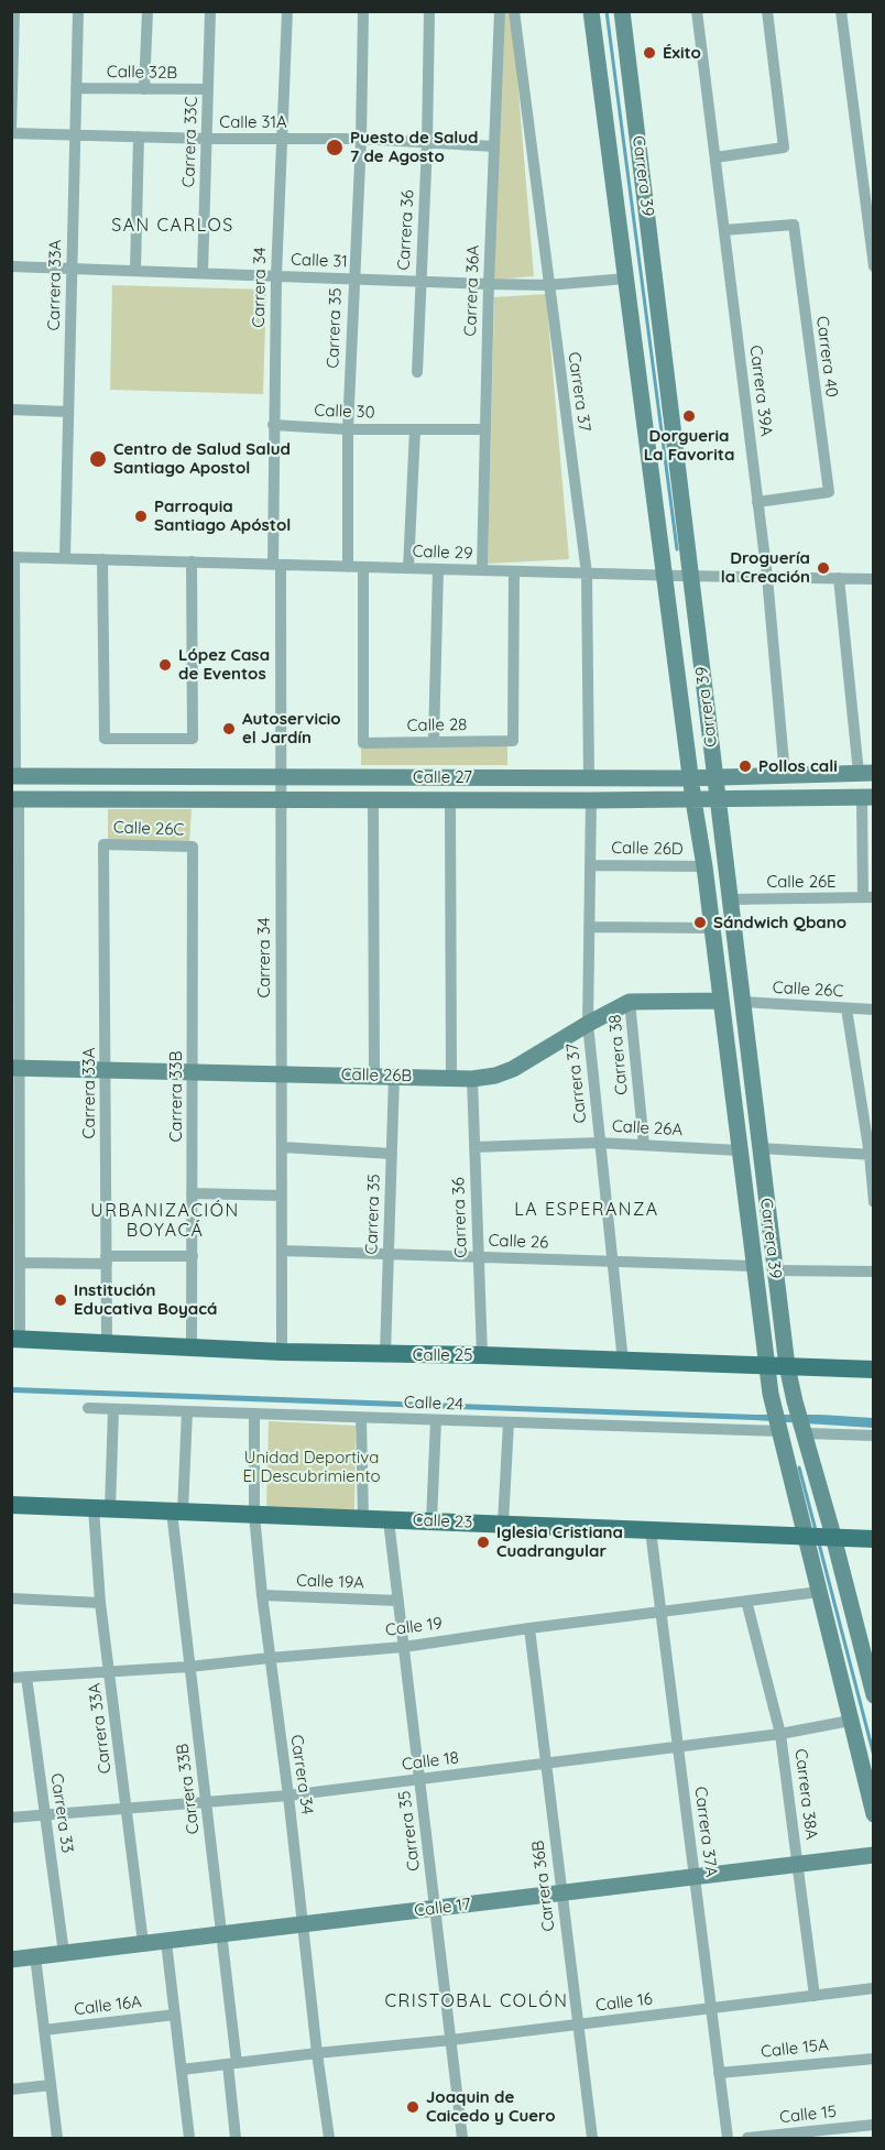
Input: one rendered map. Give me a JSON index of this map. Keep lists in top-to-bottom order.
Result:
{
  "streets": {
    "main road": [
      "Carrera 39",
      "Calle 27",
      "Calle 26B",
      "Calle 25",
      "Calle 23",
      "Calle 17"
    ],
    "street": [
      "Calle 32B",
      "Calle 31A",
      "Carrera 33C",
      "Carrera 36",
      "Calle 31",
      "Carrera 33A",
      "Carrera 34",
      "Carrera 36A",
      "Carrera 35",
      "Carrera 40",
      "Carrera 39A",
      "Carrera 37",
      "Calle 30",
      "Calle 29",
      "Calle 28",
      "Calle 26C",
      "Calle 26D",
      "Calle 26E",
      "Carrera 38",
      "Carrera 33B",
      "Calle 26A",
      "Calle 26",
      "Calle 24",
      "Calle 19A",
      "Calle 19",
      "Calle 18",
      "Carrera 38A",
      "Carrera 33",
      "Carrera 37A",
      "Carrera 36B",
      "Calle 16",
      "Calle 16A",
      "Calle 15A",
      "Calle 15"
    ]
  },
  "crossings": [
    ["Calle 32B", "Carrera 33C"],
    ["Calle 32B", "Carrera 33A"],
    ["Calle 31A", "Carrera 33C"],
    ["Calle 31A", "Carrera 36"],
    ["Calle 31A", "Carrera 33A"],
    ["Calle 31A", "Carrera 34"],
    ["Calle 31A", "Carrera 36A"],
    ["Calle 31A", "Carrera 35"],
    ["Carrera 33C", "Calle 31"],
    ["Carrera 39", "Calle 31"],
    ["Carrera 39", "Calle 29"],
    ["Carrera 39", "Calle 27"],
    ["Carrera 39", "Calle 26C"],
    ["Carrera 39", "Calle 26D"],
    ["Carrera 39", "Calle 26E"],
    ["Carrera 39", "Calle 26B"],
    ["Carrera 39", "Calle 26A"],
    ["Carrera 39", "Calle 26"],
    ["Carrera 39", "Calle 25"],
    ["Carrera 39", "Calle 24"],
    ["Carrera 39", "Calle 23"],
    ["Carrera 39", "Calle 19"],
    ["Carrera 39", "Calle 18"],
    ["Carrera 36", "Calle 31"],
    ["Carrera 36", "Calle 26B"],
    ["Carrera 36", "Calle 26A"],
    ["Carrera 36", "Calle 26"],
    ["Carrera 36", "Calle 25"],
    ["Calle 31", "Carrera 33A"],
    ["Calle 31", "Carrera 34"],
    ["Calle 31", "Carrera 36A"],
    ["Calle 31", "Carrera 35"],
    ["Calle 31", "Carrera 37"],
    ["Carrera 33A", "Calle 29"],
    ["Carrera 33A", "Calle 26C"],
    ["Carrera 33A", "Calle 26B"],
    ["Carrera 33A", "Calle 25"],
    ["Carrera 33A", "Calle 24"],
    ["Carrera 33A", "Calle 23"],
    ["Carrera 33A", "Calle 19"],
    ["Carrera 33A", "Calle 18"],
    ["Carrera 33A", "Calle 17"],
    ["Carrera 34", "Calle 30"],
    ["Carrera 34", "Calle 29"],
    ["Carrera 34", "Calle 27"],
    ["Carrera 34", "Calle 26B"],
    ["Carrera 34", "Calle 26"],
    ["Carrera 34", "Calle 25"],
    ["Carrera 34", "Calle 24"],
    ["Carrera 34", "Calle 23"],
    ["Carrera 34", "Calle 19A"],
    ["Carrera 34", "Calle 19"],
    ["Carrera 34", "Calle 18"],
    ["Carrera 34", "Calle 17"],
    ["Carrera 34", "Calle 16"],
    ["Carrera 36A", "Calle 30"],
    ["Carrera 36A", "Calle 29"],
    ["Carrera 35", "Calle 30"],
    ["Carrera 35", "Calle 29"],
    ["Carrera 35", "Calle 26B"],
    ["Carrera 35", "Calle 26"],
    ["Carrera 35", "Calle 25"],
    ["Carrera 35", "Calle 23"],
    ["Carrera 35", "Calle 19A"],
    ["Carrera 35", "Calle 19"],
    ["Carrera 35", "Calle 18"],
    ["Carrera 35", "Calle 17"],
    ["Carrera 35", "Calle 16"],
    ["Carrera 40", "Carrera 39A"],
    ["Carrera 39A", "Calle 29"],
    ["Carrera 39A", "Calle 27"],
    ["Carrera 37", "Calle 29"],
    ["Carrera 37", "Calle 27"],
    ["Carrera 37", "Calle 26D"],
    ["Carrera 37", "Calle 26B"],
    ["Carrera 37", "Calle 26A"],
    ["Carrera 37", "Calle 26"],
    ["Carrera 37", "Calle 25"],
    ["Calle 29", "Calle 28"],
    ["Calle 26C", "Carrera 33B"],
    ["Carrera 38", "Calle 26B"],
    ["Carrera 38", "Calle 26A"],
    ["Calle 26B", "Carrera 33B"],
    ["Carrera 33B", "Calle 25"],
    ["Carrera 33B", "Calle 24"],
    ["Carrera 33B", "Calle 23"],
    ["Carrera 33B", "Calle 19"],
    ["Carrera 33B", "Calle 18"],
    ["Carrera 33B", "Calle 17"],
    ["Carrera 33B", "Calle 16"],
    ["Calle 23", "Carrera 37A"],
    ["Calle 19", "Carrera 38A"],
    ["Calle 19", "Carrera 33"],
    ["Calle 19", "Carrera 37A"],
    ["Calle 19", "Carrera 36B"],
    ["Calle 18", "Carrera 38A"],
    ["Calle 18", "Carrera 33"],
    ["Calle 18", "Carrera 37A"],
    ["Calle 18", "Carrera 36B"],
    ["Carrera 38A", "Calle 17"],
    ["Carrera 38A", "Calle 16"],
    ["Carrera 33", "Calle 17"],
    ["Carrera 37A", "Calle 17"],
    ["Carrera 37A", "Calle 16"],
    ["Carrera 37A", "Calle 15A"],
    ["Carrera 36B", "Calle 17"],
    ["Carrera 36B", "Calle 16"]
  ],
  "districts": [
    "SAN CARLOS",
    "LA ESPERANZA",
    "URBANIZACIÓN BOYACÁ",
    "CRISTOBAL COLÓN"
  ],
  "parks": ["Unidad Deportiva El Descubrimiento"],
  "places": [
    "Éxito",
    "Puesto de Salud 7 de Agosto",
    "Dorgueria La Favorita",
    "Centro de Salud Salud Santiago Apostol",
    "Parroquia Santiago Apóstol",
    "Droguería la Creación",
    "López Casa de Eventos",
    "Autoservicio el Jardín",
    "Pollos cali",
    "Sándwich Qbano",
    "Institución Educativa Boyacá",
    "Iglesia Cristiana Cuadrangular",
    "Joaquin de Caicedo y Cuero"
  ]
}
